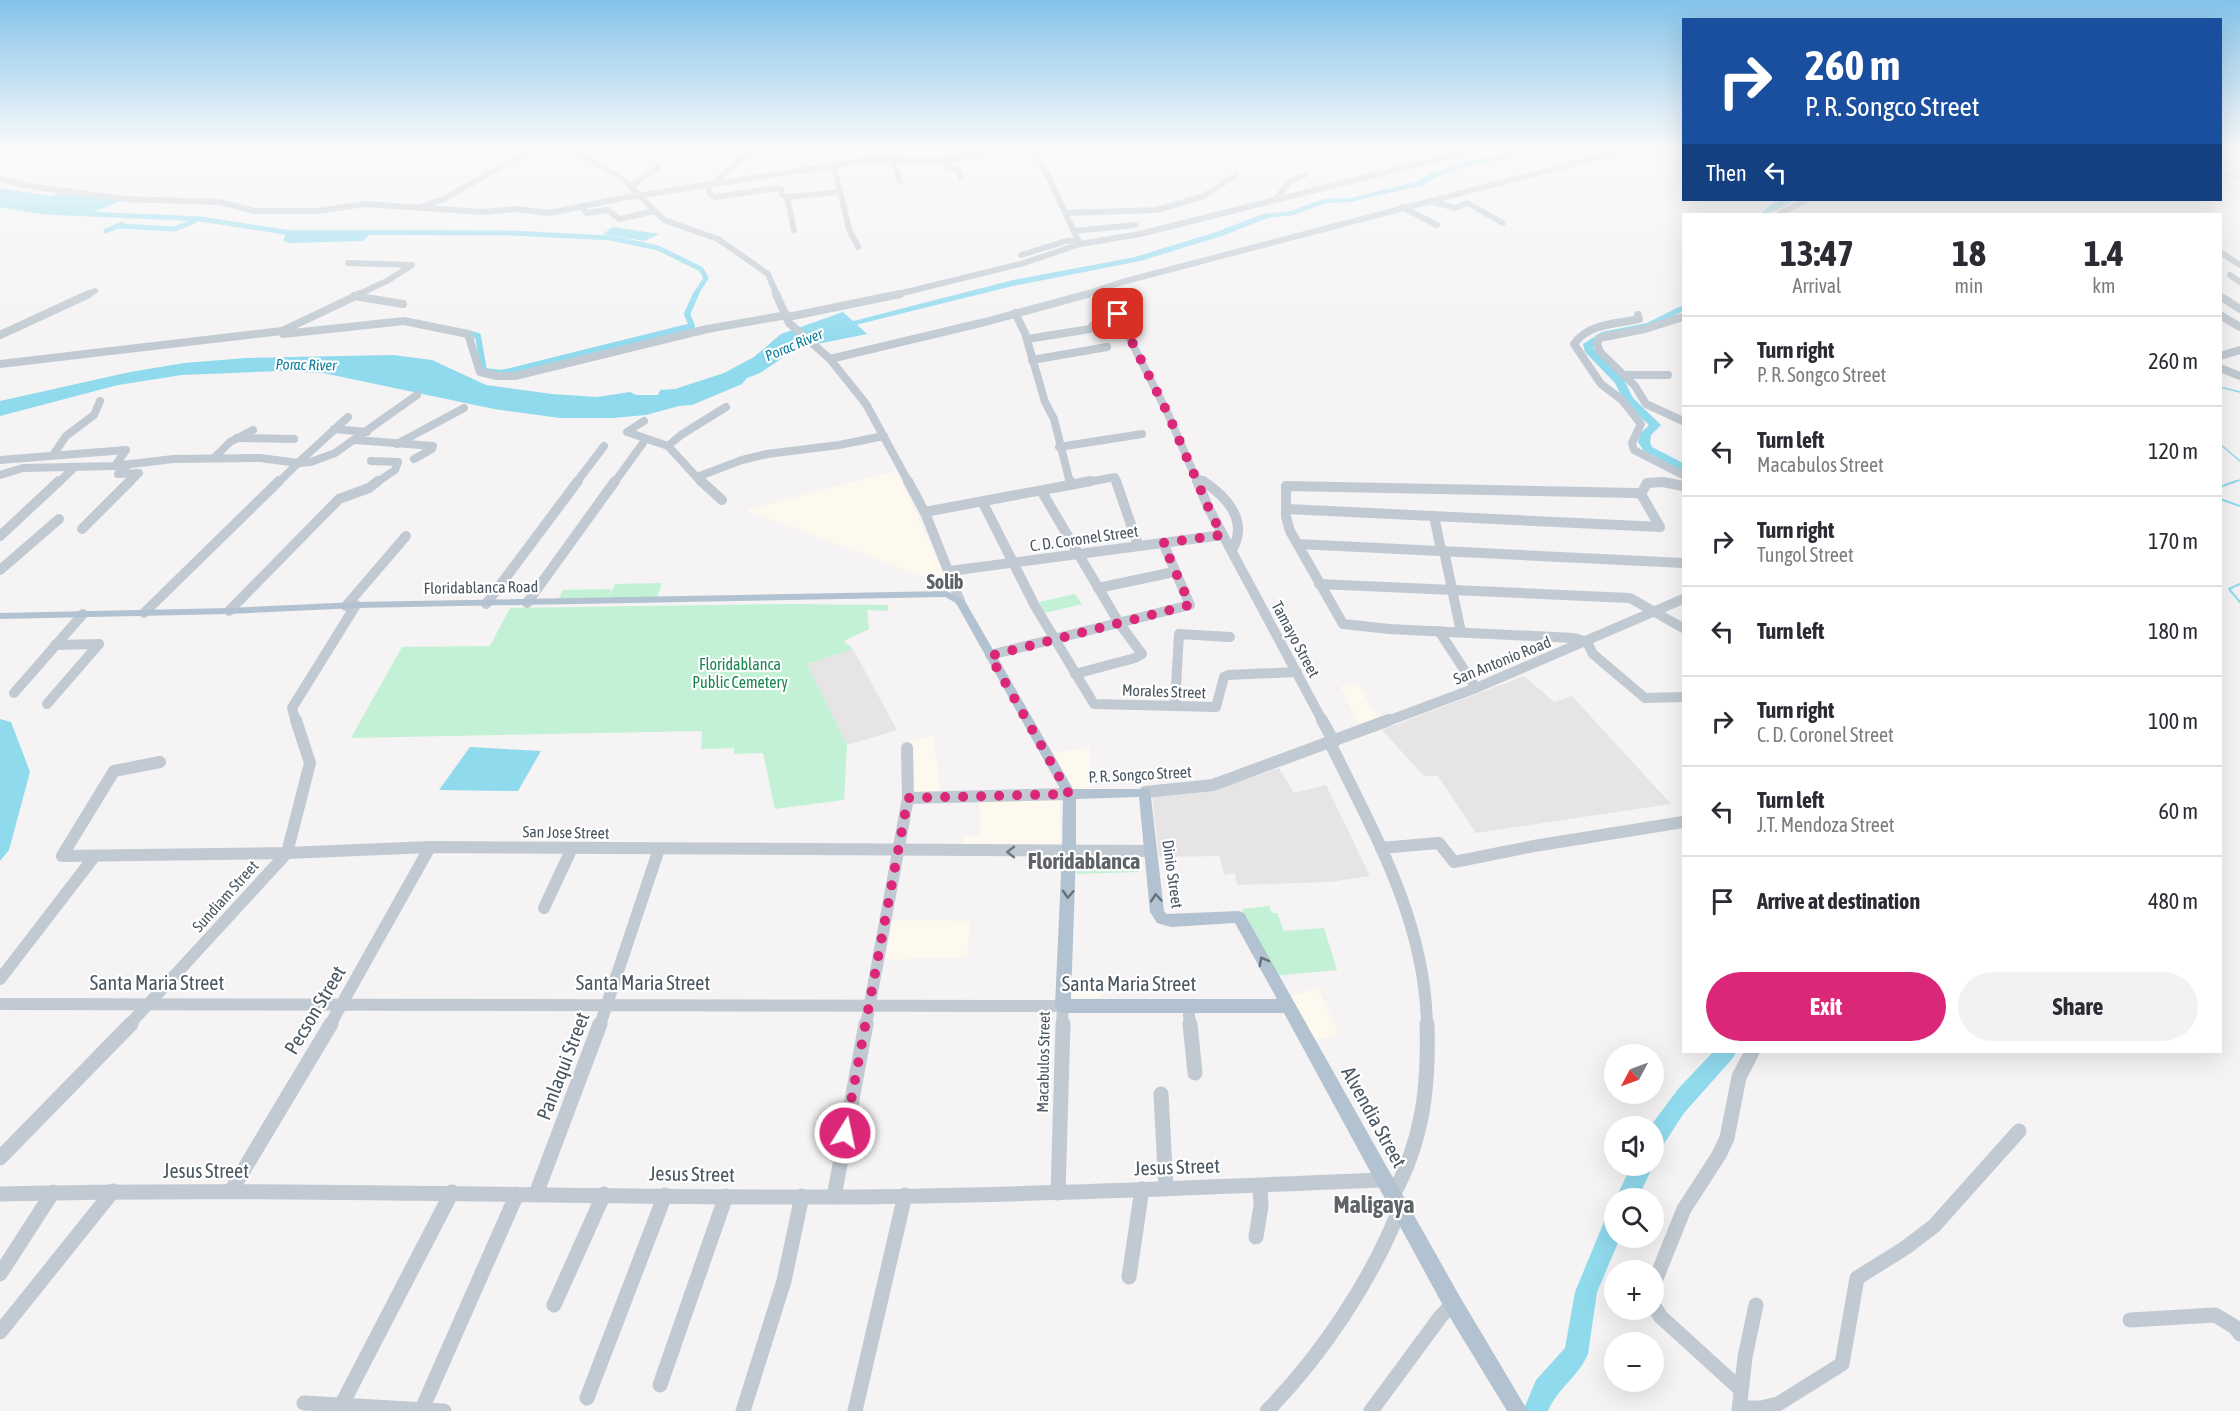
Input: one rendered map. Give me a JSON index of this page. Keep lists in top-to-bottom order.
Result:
{
  "streets": {
    "main road": [
      "Floridablanca Road",
      "P. R. Songco Street",
      "Dinio Street",
      "Santa Maria Street",
      "Macabulos Street",
      "Alvendia Street"
    ],
    "street": [
      "C. D. Coronel Street",
      "Tamayo Street",
      "San Antonio Road",
      "Morales Street",
      "San Jose Street",
      "Sundiam Street",
      "Pecson Street",
      "Panlaqui Street",
      "Jesus Street"
    ]
  },
  "crossings": [
    ["C. D. Coronel Street", "Tamayo Street"],
    ["Floridablanca Road", "Sundiam Street"],
    ["Floridablanca Road", "Macabulos Street"],
    ["Tamayo Street", "San Antonio Road"],
    ["Tamayo Street", "Morales Street"],
    ["Tamayo Street", "P. R. Songco Street"],
    ["Tamayo Street", "Alvendia Street"],
    ["San Antonio Road", "P. R. Songco Street"],
    ["P. R. Songco Street", "Dinio Street"],
    ["P. R. Songco Street", "Macabulos Street"],
    ["San Jose Street", "Dinio Street"],
    ["San Jose Street", "Sundiam Street"],
    ["San Jose Street", "Pecson Street"],
    ["San Jose Street", "Macabulos Street"],
    ["San Jose Street", "Panlaqui Street"],
    ["Dinio Street", "Alvendia Street"],
    ["Sundiam Street", "Santa Maria Street"],
    ["Santa Maria Street", "Pecson Street"],
    ["Santa Maria Street", "Macabulos Street"],
    ["Santa Maria Street", "Panlaqui Street"],
    ["Santa Maria Street", "Alvendia Street"],
    ["Pecson Street", "Jesus Street"],
    ["Macabulos Street", "Jesus Street"],
    ["Panlaqui Street", "Jesus Street"],
    ["Alvendia Street", "Jesus Street"]
  ],
  "districts": ["Solib", "Floridablanca", "Maligaya"],
  "water": ["Porac River"],
  "parks": ["Floridablanca Public Cemetery"],
  "north": "bottom left",
  "page": {
    "turn": ["260 m", "P. R. Songco Street"],
    "then": "Then",
    "eta": [
      "13:47",
      "Arrival",
      "18",
      "min",
      "1.4",
      "km"
    ],
    "list": [
      {
        "name": "Turn right",
        "note": "P. R. Songco Street",
        "value": "260 m"
      },
      {
        "name": "Turn left",
        "note": "Macabulos Street",
        "value": "120 m"
      },
      {
        "name": "Turn right",
        "note": "Tungol Street",
        "value": "170 m"
      },
      {
        "name": "Turn left",
        "value": "180 m"
      },
      {
        "name": "Turn right",
        "note": "C. D. Coronel Street",
        "value": "100 m"
      },
      {
        "name": "Turn left",
        "note": "J.T. Mendoza Street",
        "value": "60 m"
      },
      {
        "name": "Arrive at destination",
        "value": "480 m"
      }
    ],
    "buttons": ["Exit", "Share"],
    "map_buttons": ["+", "−"]
  }
}
